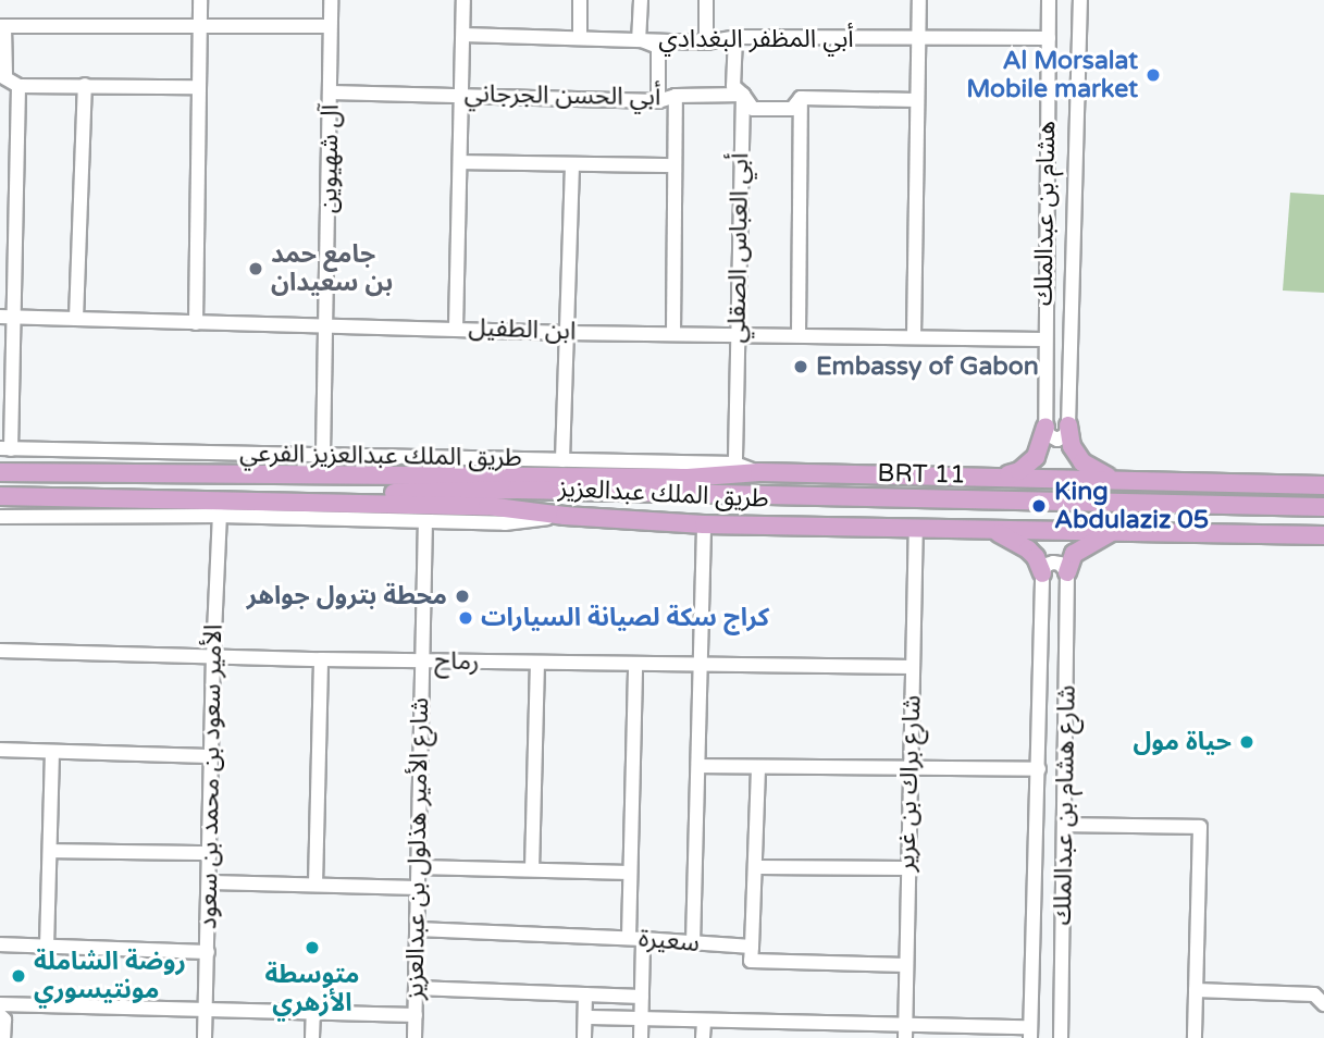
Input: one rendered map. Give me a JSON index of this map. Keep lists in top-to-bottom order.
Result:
{
  "streets": {
    "main road": ["BRT 11", "طريق الملك عبدالعزيز"],
    "street": [
      "أبي المظفر البغدادي",
      "أبي الحسن الجرجاني",
      "آل شهيوين",
      "هشام بن عبدالملك",
      "أبي العباس الصقلي",
      "ابن الطفيل",
      "طريق الملك عبدالعزيز الفرعي",
      "رماح",
      "الأمير سعود بن محمد بن سعود",
      "شارع براك بن غرير",
      "شارع هشام بن عبدالملك",
      "شارع الأمير هذلول بن عبدالعزيز",
      "سعيرة"
    ]
  },
  "crossings": [
    ["أبي المظفر البغدادي", "هشام بن عبدالملك"],
    ["أبي المظفر البغدادي", "أبي العباس الصقلي"],
    ["أبي الحسن الجرجاني", "آل شهيوين"],
    ["أبي الحسن الجرجاني", "أبي العباس الصقلي"],
    ["آل شهيوين", "ابن الطفيل"],
    ["آل شهيوين", "طريق الملك عبدالعزيز الفرعي"],
    ["هشام بن عبدالملك", "ابن الطفيل"],
    ["أبي العباس الصقلي", "ابن الطفيل"],
    ["أبي العباس الصقلي", "طريق الملك عبدالعزيز الفرعي"],
    ["طريق الملك عبدالعزيز الفرعي", "طريق الملك عبدالعزيز"],
    ["BRT 11", "طريق الملك عبدالعزيز"],
    ["طريق الملك عبدالعزيز", "شارع براك بن غرير"],
    ["رماح", "الأمير سعود بن محمد بن سعود"],
    ["رماح", "شارع براك بن غرير"],
    ["رماح", "شارع الأمير هذلول بن عبدالعزيز"],
    ["شارع براك بن غرير", "سعيرة"],
    ["شارع الأمير هذلول بن عبدالعزيز", "سعيرة"]
  ],
  "places": [
    "Al Morsalat Mobile market",
    "جامع حمد بن سعيدان",
    "Embassy of Gabon",
    "King Abdulaziz 05",
    "محطة بترول جواهر",
    "كراج سكة لصيانة السيارات",
    "حياة مول",
    "متوسطة الأزهري",
    "روضة الشاملة مونتيسوري"
  ]
}
